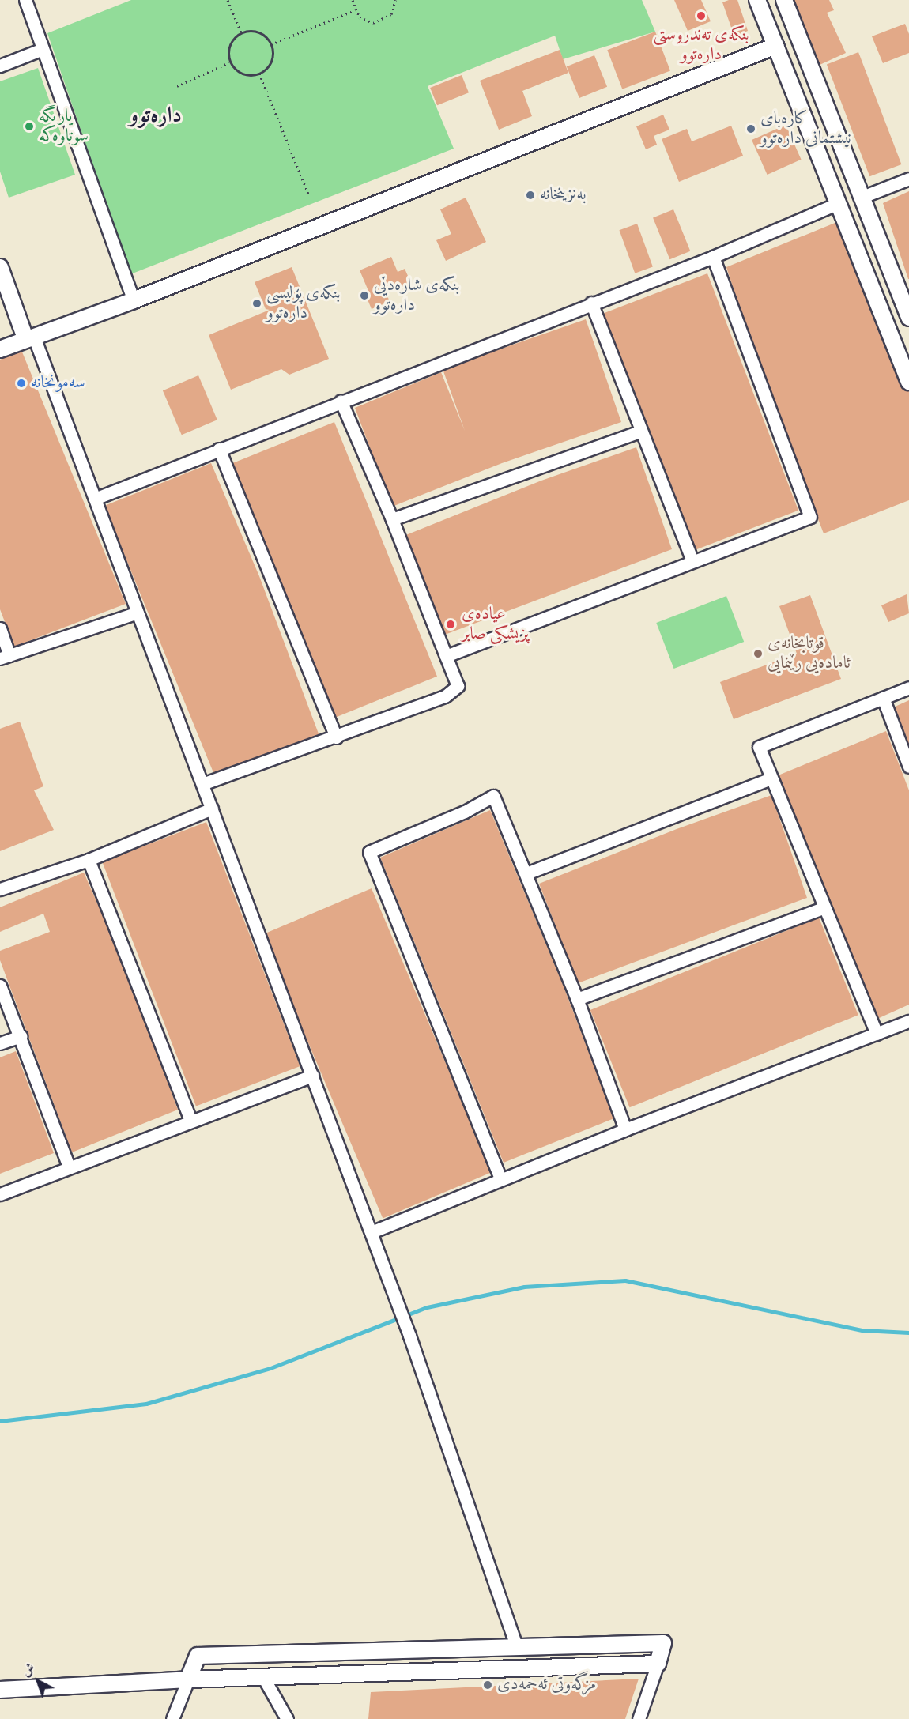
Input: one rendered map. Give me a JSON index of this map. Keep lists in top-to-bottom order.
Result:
{
  "districts": ["دارەتوو"],
  "places": [
    "بنکەی تەندروستی دارەتوو",
    "یاریگە سوتاوەکە",
    "کارەبای نیشتمانی دارەتوو",
    "بەنزینخانە",
    "بنکەی شارەدێی دارەتوو",
    "بنکەی پۆلیسی دارەتوو",
    "سەمونخانە",
    "عیادەی پزیشکی صابر",
    "قوتابخانەی ئامادەیی رێنمایی",
    "مزگەوتی ئەحمەدی"
  ],
  "north": "top left"
}
